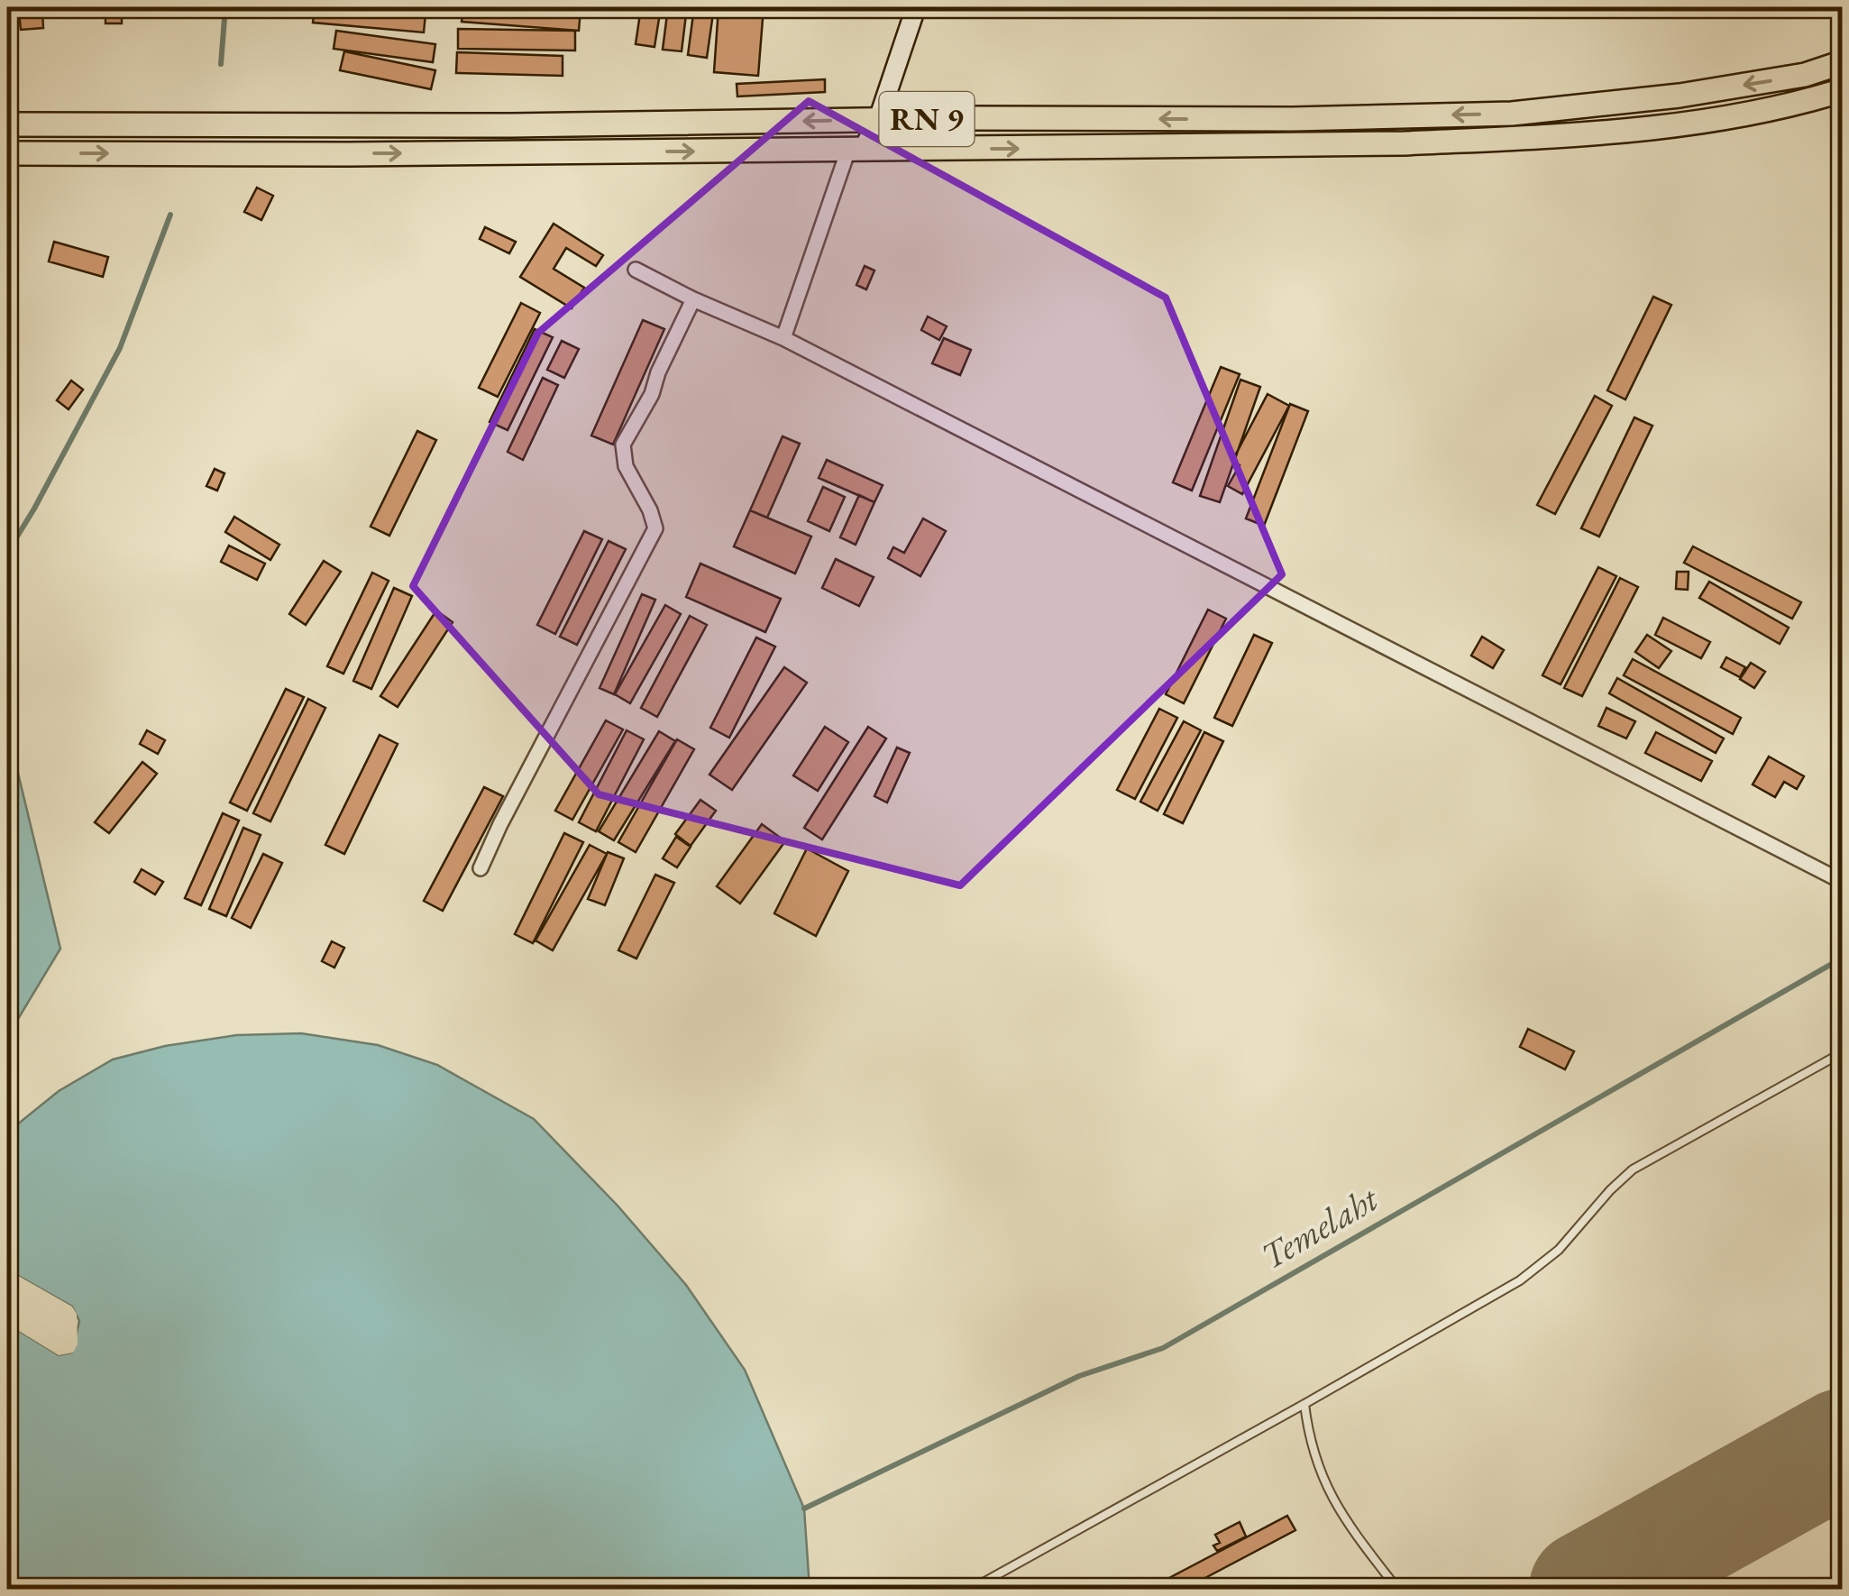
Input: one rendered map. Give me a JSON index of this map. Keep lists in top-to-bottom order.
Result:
{
  "streets": {
    "highway": ["RN 9"]
  },
  "water": ["Temelaht"]
}
